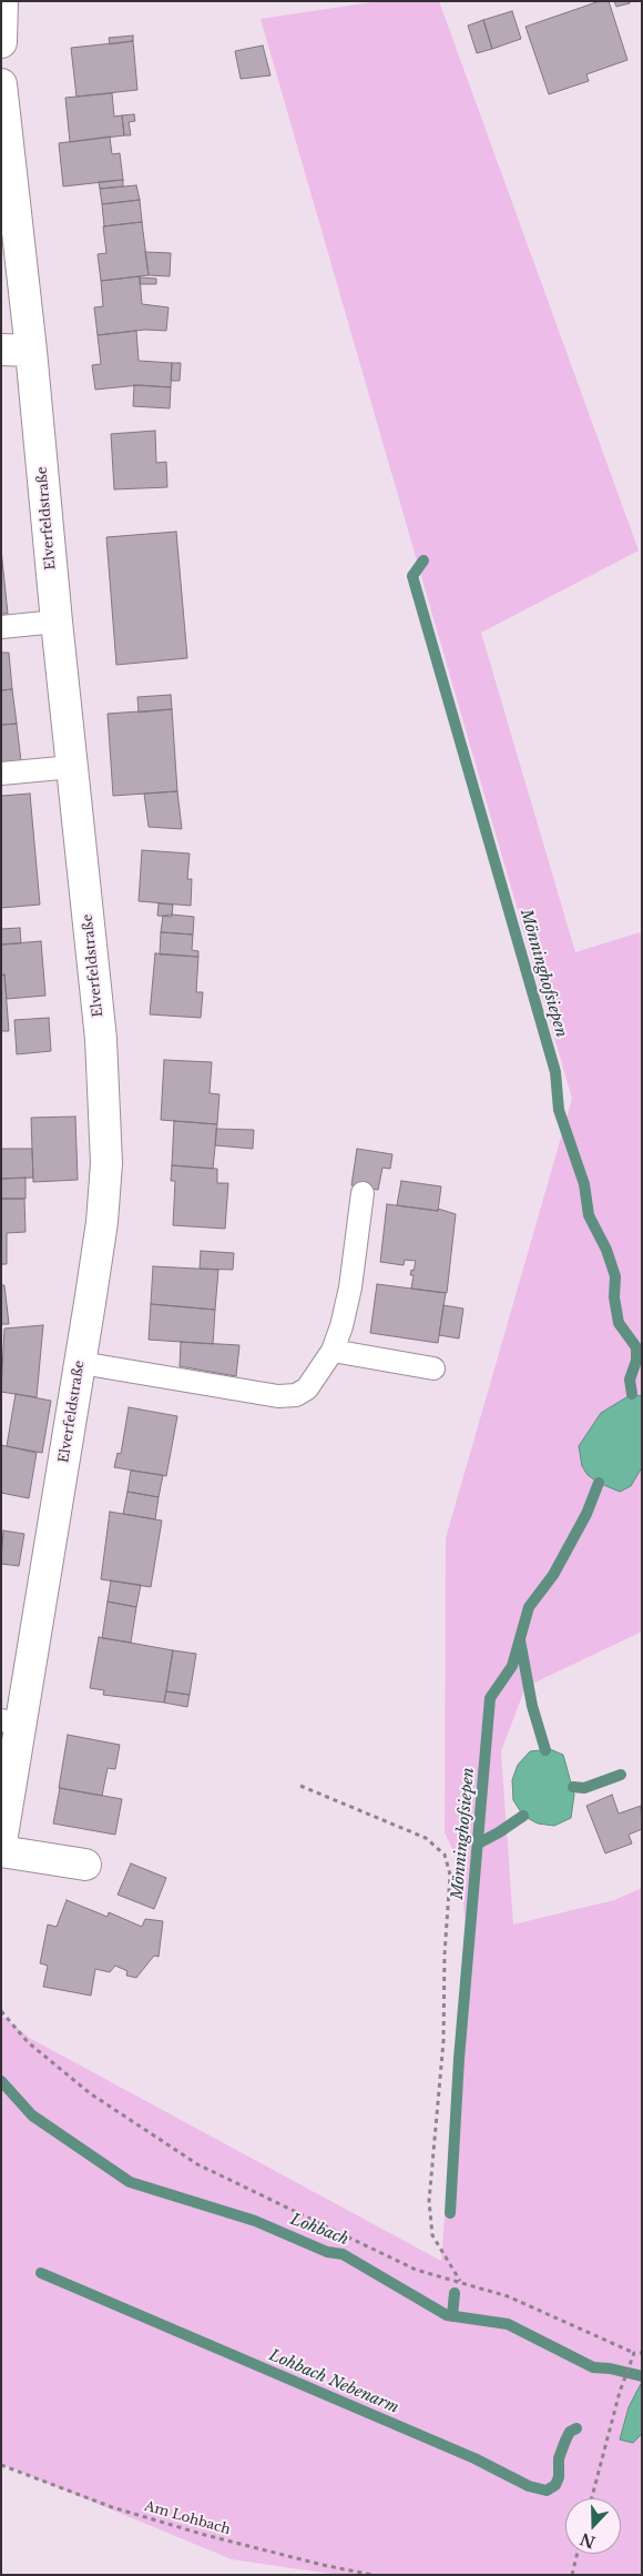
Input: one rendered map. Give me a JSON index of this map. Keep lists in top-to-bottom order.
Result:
{
  "streets": {
    "street": ["Elverfeldstraße"],
    "path": ["Am Lohbach"]
  },
  "water": ["Mönninghofsiepen", "Lohbach", "Lohbach Nebenarm"],
  "north": "bottom"
}
